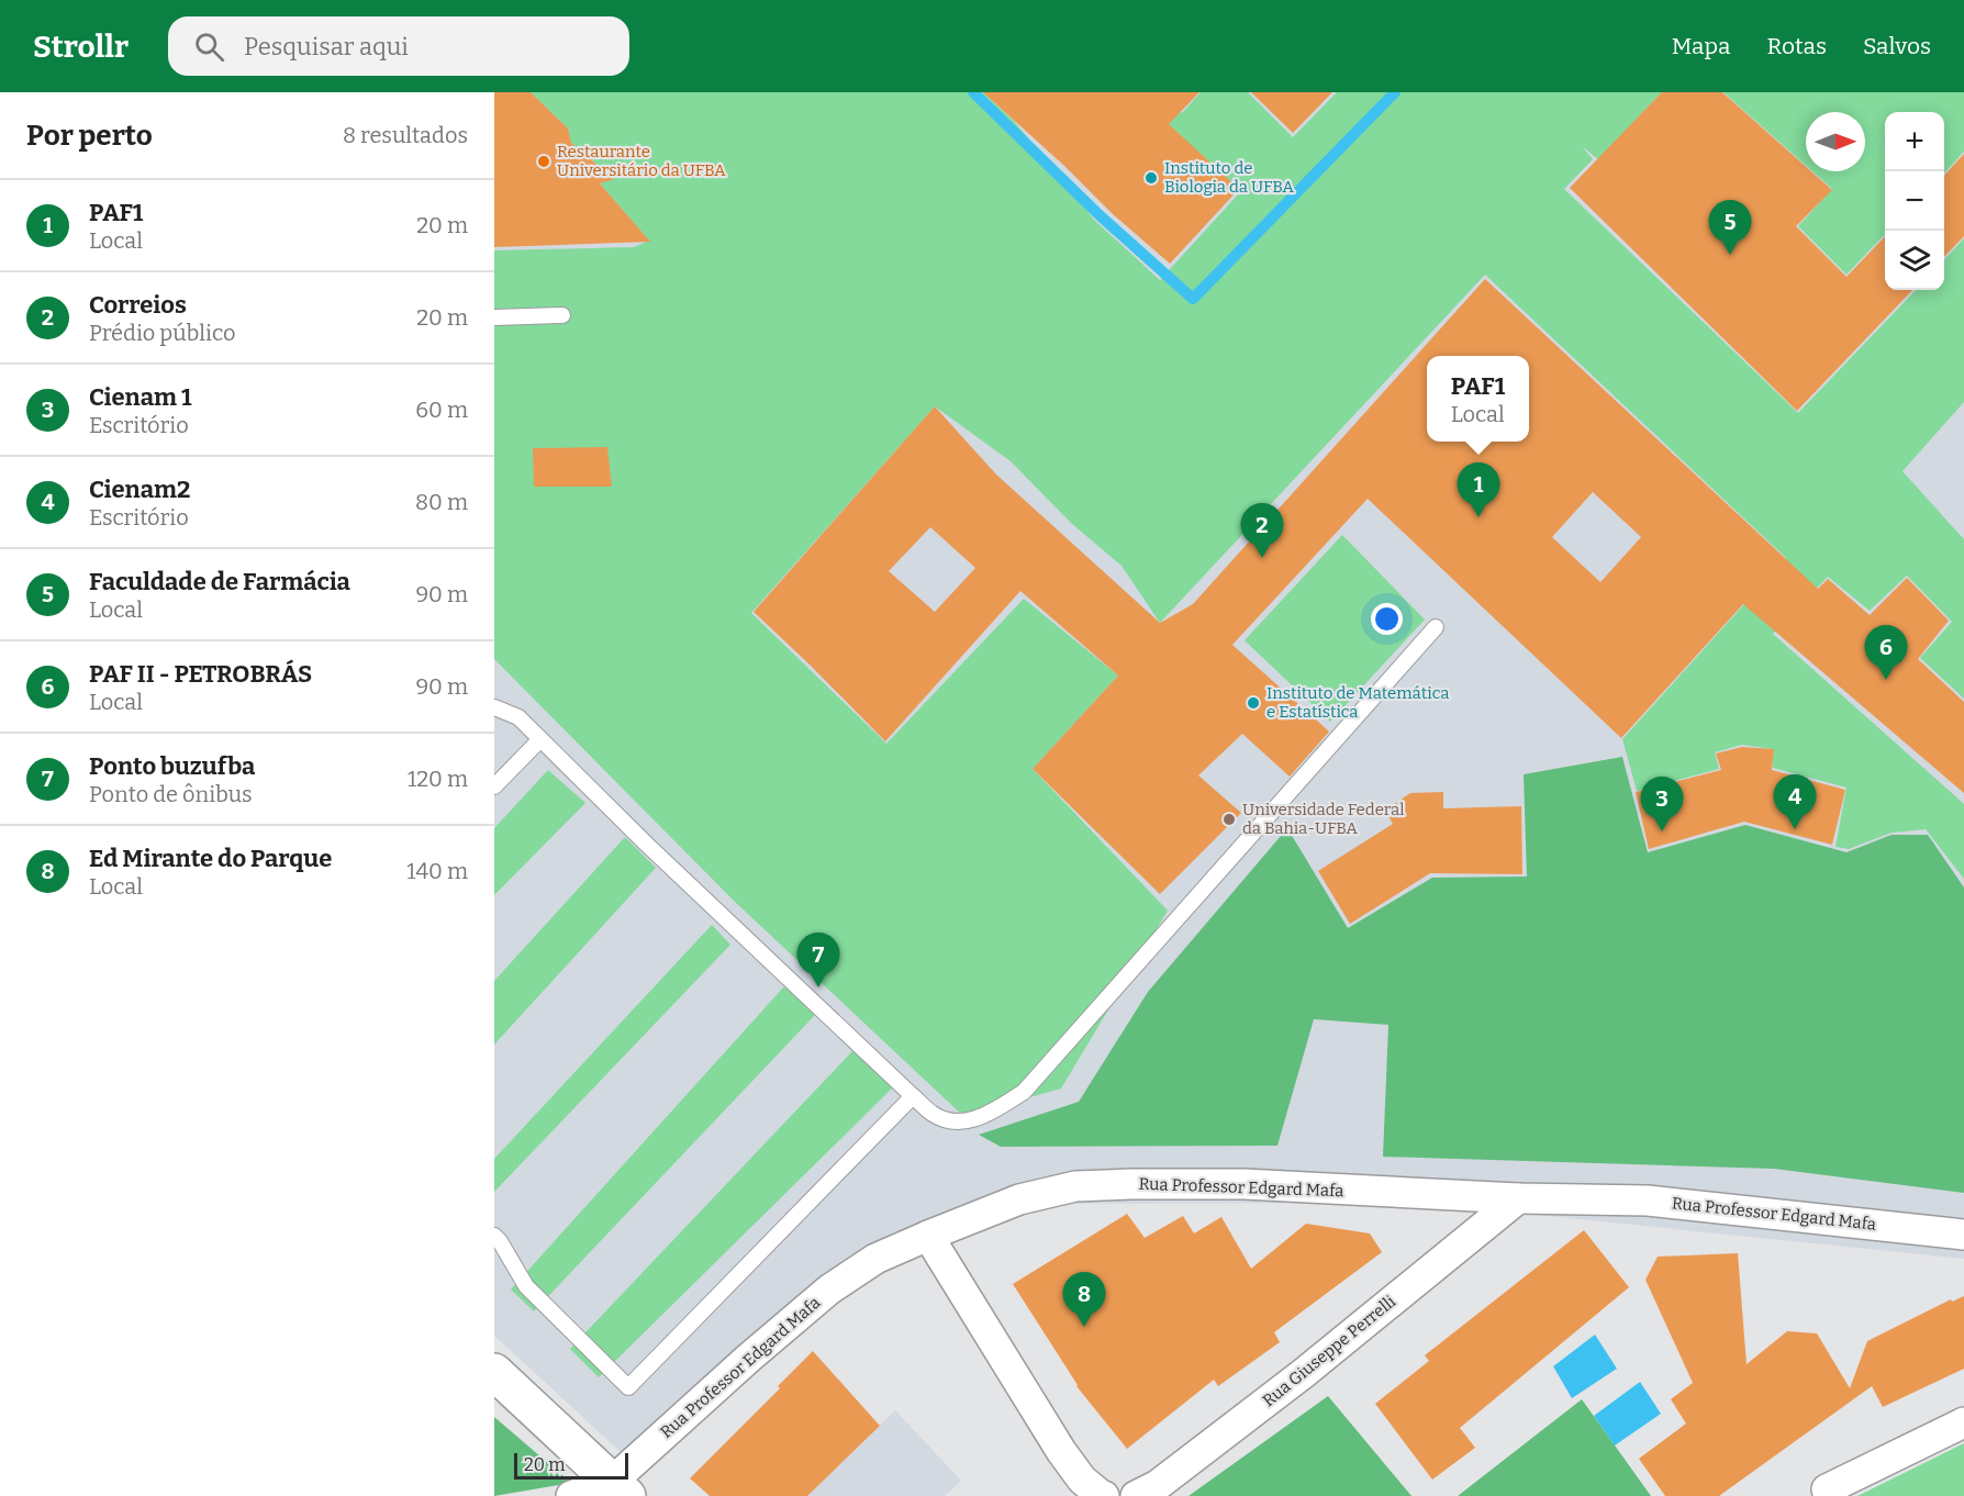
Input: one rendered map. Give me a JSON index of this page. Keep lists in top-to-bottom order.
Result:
{
  "streets": {
    "street": ["Rua Professor Edgard Mafa", "Rua Giuseppe Perrelli"]
  },
  "crossings": [
    ["Rua Professor Edgard Mafa", "Rua Giuseppe Perrelli"]
  ],
  "places": [
    "Restaurante Universitário da UFBA",
    "Instituto de Biologia da UFBA",
    "Instituto de Matemática e Estatística",
    "Universidade Federal da Bahia-UFBA"
  ],
  "scale_bar": "20 m",
  "north": "right",
  "page": {
    "header": "Strollr",
    "search": "Pesquisar aqui",
    "nav": ["Mapa", "Rotas", "Salvos"],
    "heading": ["Por perto", "8 resultados"],
    "map_buttons": ["+", "−"],
    "list": [
      {
        "mark": "1",
        "name": "PAF1",
        "note": "Local",
        "value": "20 m"
      },
      {
        "mark": "2",
        "name": "Correios",
        "note": "Prédio público",
        "value": "20 m"
      },
      {
        "mark": "3",
        "name": "Cienam 1",
        "note": "Escritório",
        "value": "60 m"
      },
      {
        "mark": "4",
        "name": "Cienam2",
        "note": "Escritório",
        "value": "80 m"
      },
      {
        "mark": "5",
        "name": "Faculdade de Farmácia",
        "note": "Local",
        "value": "90 m"
      },
      {
        "mark": "6",
        "name": "PAF II - PETROBRÁS",
        "note": "Local",
        "value": "90 m"
      },
      {
        "mark": "7",
        "name": "Ponto buzufba",
        "note": "Ponto de ônibus",
        "value": "120 m"
      },
      {
        "mark": "8",
        "name": "Ed Mirante do Parque",
        "note": "Local",
        "value": "140 m"
      }
    ],
    "pins": [
      "5",
      "1",
      "2",
      "6",
      "4",
      "3",
      "7",
      "8"
    ],
    "popup": ["PAF1", "Local"],
    "scale": "20 m"
  }
}
